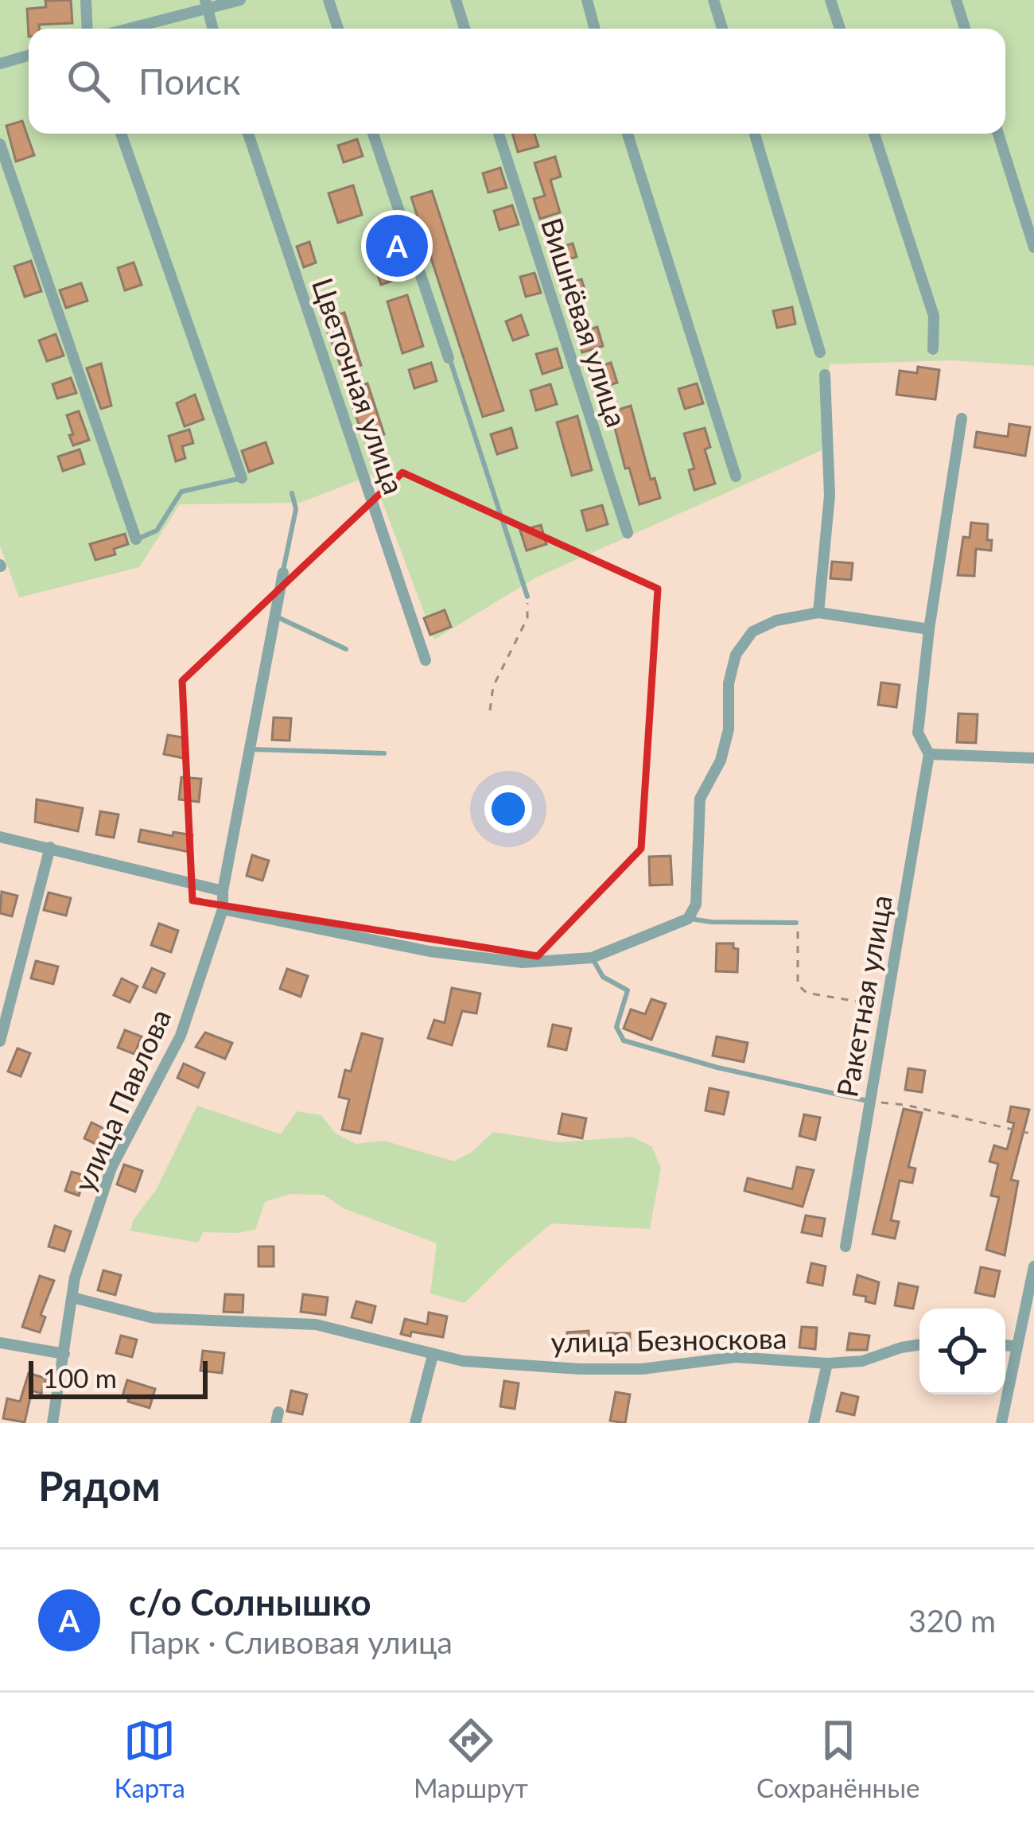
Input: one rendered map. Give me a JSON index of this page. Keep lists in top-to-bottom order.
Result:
{
  "streets": {
    "street": [
      "Вишнёвая улица",
      "Цветочная улица",
      "Ракетная улица",
      "улица Павлова",
      "улица Безноскова"
    ]
  },
  "crossings": [
    ["улица Павлова", "улица Безноскова"]
  ],
  "scale_bar": "100 m",
  "page": {
    "search": "Поиск",
    "pins": "A",
    "scale": "100 m",
    "heading": "Рядом",
    "list": [
      {
        "mark": "A",
        "name": "с/о Солнышко",
        "note": "Парк · Сливовая улица",
        "value": "320 m"
      }
    ],
    "nav": ["Карта", "Маршрут", "Сохранённые"]
  }
}
